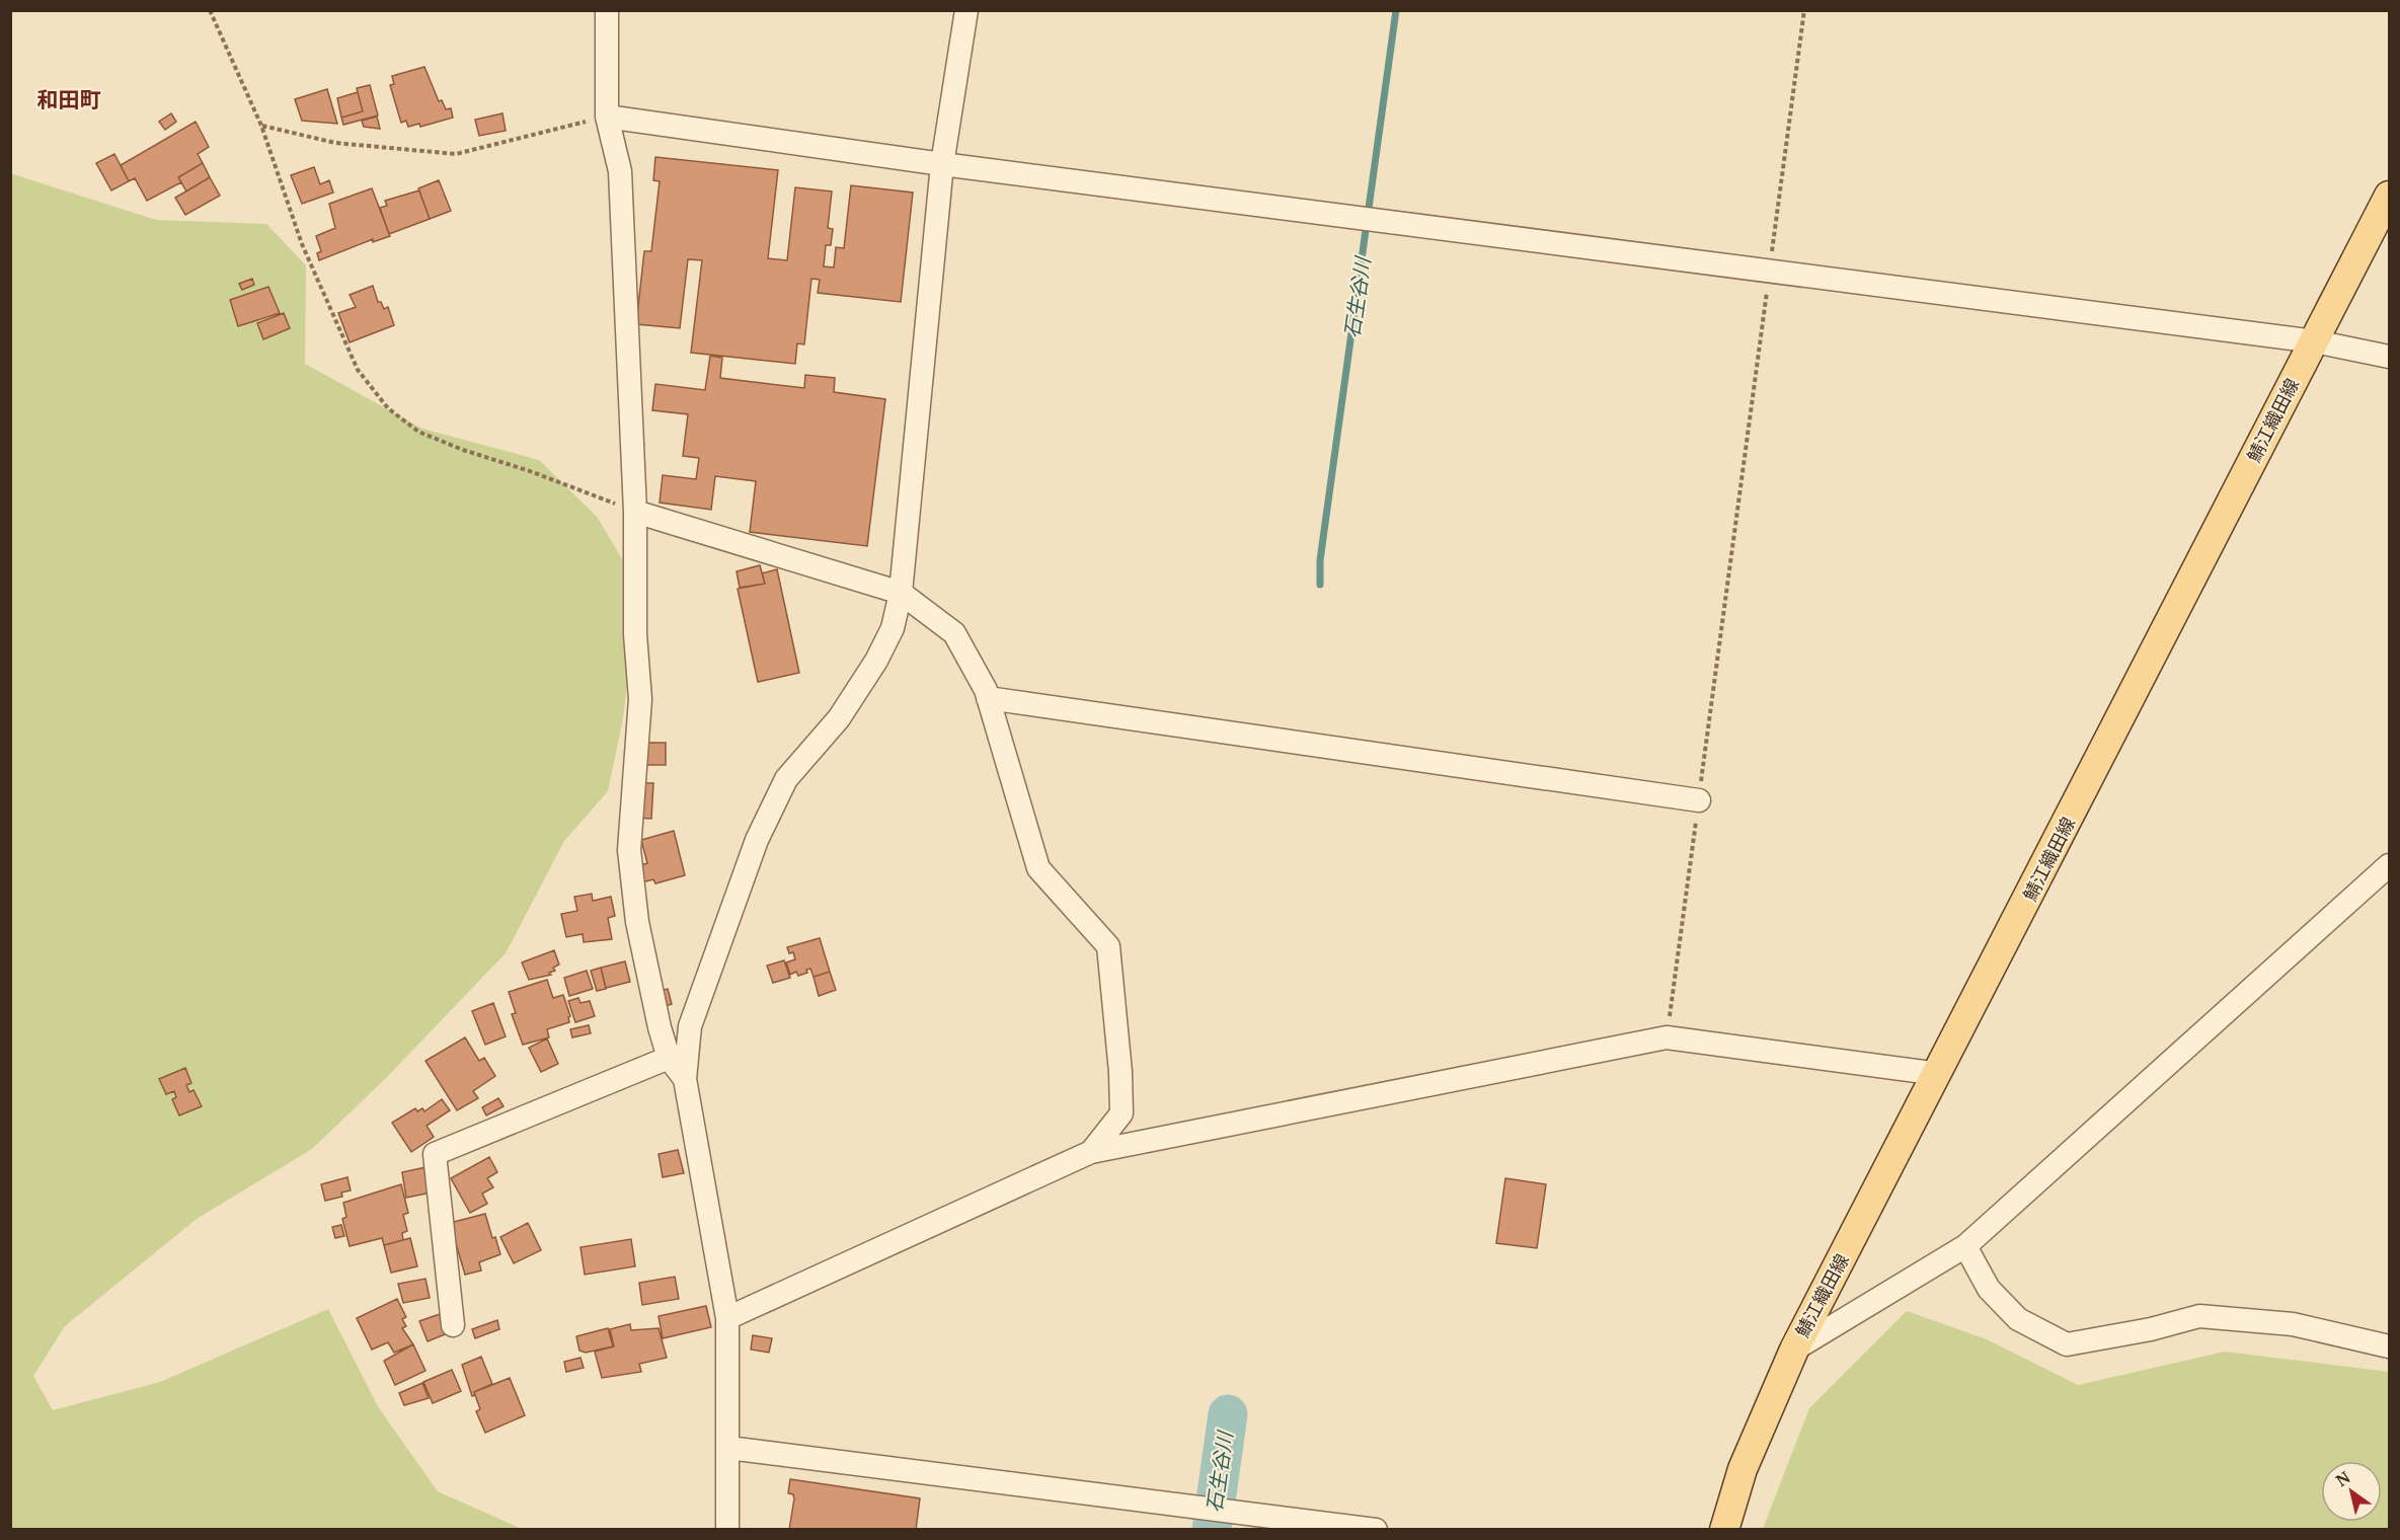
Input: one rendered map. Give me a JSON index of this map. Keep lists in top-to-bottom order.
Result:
{
  "streets": {
    "main road": ["鯖江織田線"]
  },
  "districts": ["和田町"],
  "water": ["石生谷川"],
  "north": "top left"
}
